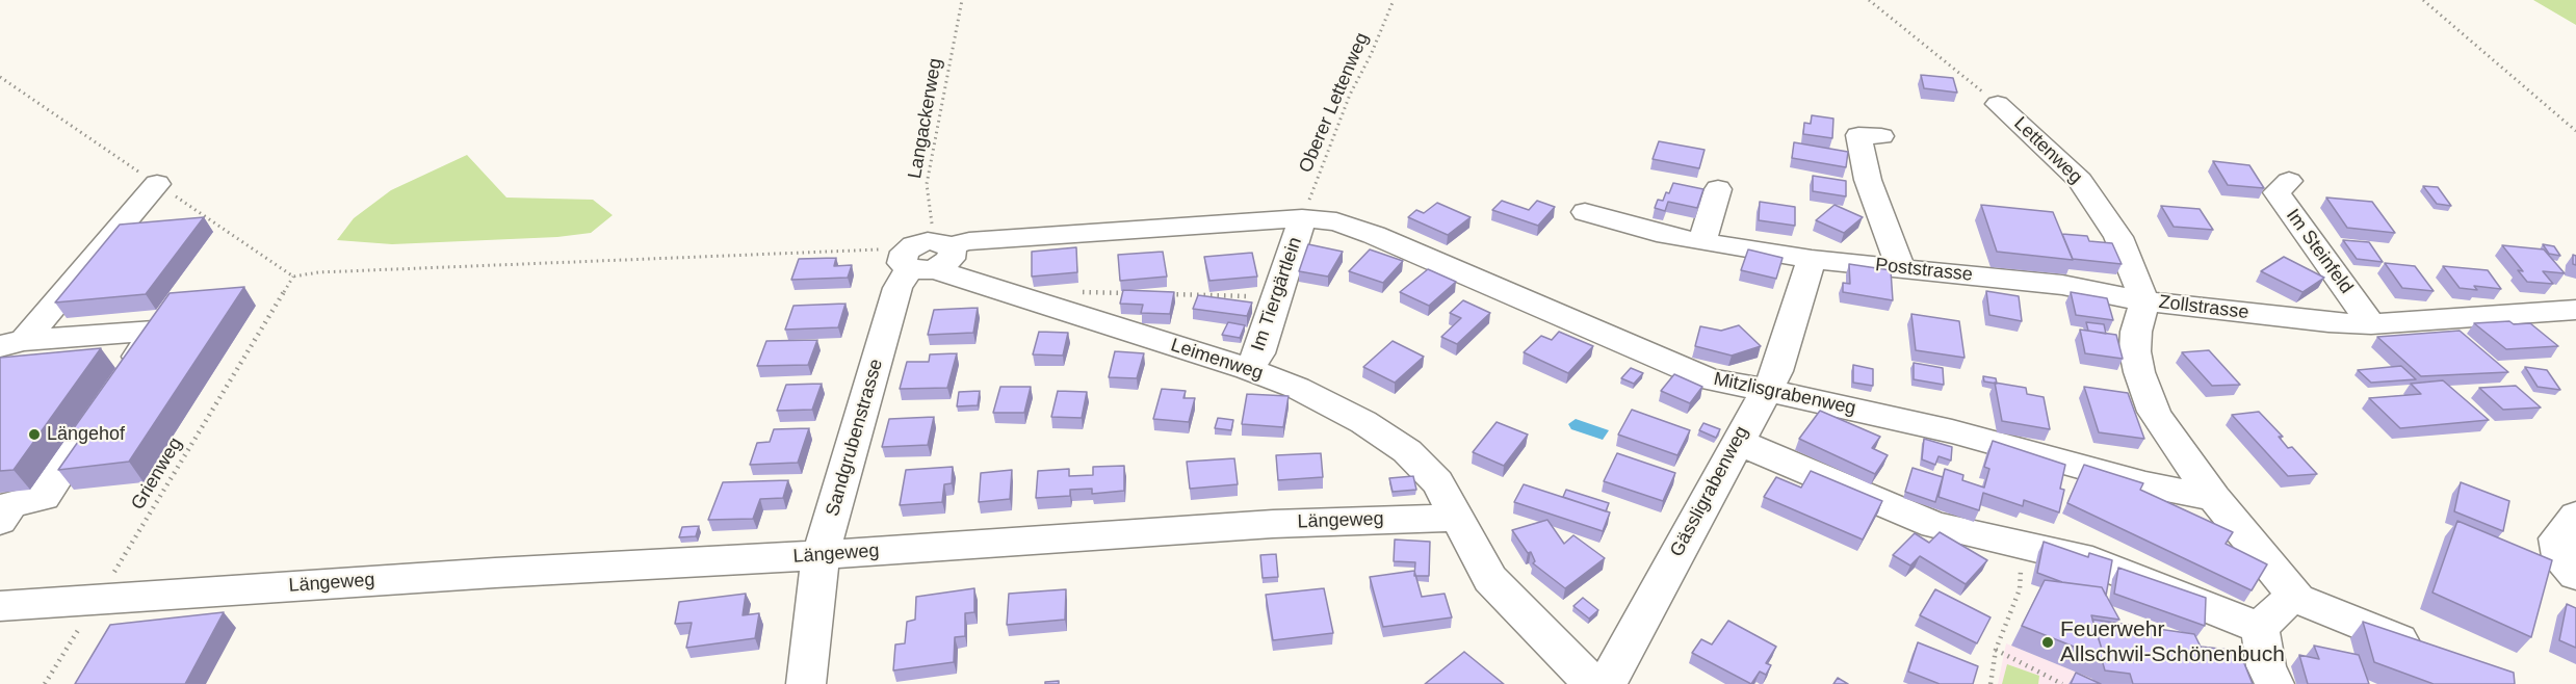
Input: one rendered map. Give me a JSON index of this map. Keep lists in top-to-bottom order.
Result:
{
  "streets": {
    "street": [
      "Lettenweg",
      "Im Steinfeld",
      "Poststrasse",
      "Im Tiergärtlein",
      "Zollstrasse",
      "Leimenweg",
      "Mitzlisgrabenweg",
      "Sandgrubenstrasse",
      "Gässligrabenweg",
      "Längeweg"
    ],
    "path": ["Oberer Lettenweg", "Langackerweg", "Grienweg"]
  },
  "crossings": [
    ["Oberer Lettenweg", "Im Tiergärtlein"],
    ["Oberer Lettenweg", "Mitzlisgrabenweg"],
    ["Langackerweg", "Leimenweg"],
    ["Langackerweg", "Mitzlisgrabenweg"],
    ["Langackerweg", "Sandgrubenstrasse"],
    ["Lettenweg", "Poststrasse"],
    ["Lettenweg", "Zollstrasse"],
    ["Im Steinfeld", "Zollstrasse"],
    ["Poststrasse", "Zollstrasse"],
    ["Poststrasse", "Gässligrabenweg"],
    ["Im Tiergärtlein", "Leimenweg"],
    ["Im Tiergärtlein", "Mitzlisgrabenweg"],
    ["Zollstrasse", "Mitzlisgrabenweg"],
    ["Leimenweg", "Mitzlisgrabenweg"],
    ["Leimenweg", "Sandgrubenstrasse"],
    ["Leimenweg", "Längeweg"],
    ["Mitzlisgrabenweg", "Sandgrubenstrasse"],
    ["Mitzlisgrabenweg", "Gässligrabenweg"],
    ["Sandgrubenstrasse", "Längeweg"],
    ["Grienweg", "Längeweg"]
  ],
  "places": ["Längehof", "Feuerwehr Allschwil-Schönenbuch"]
}
